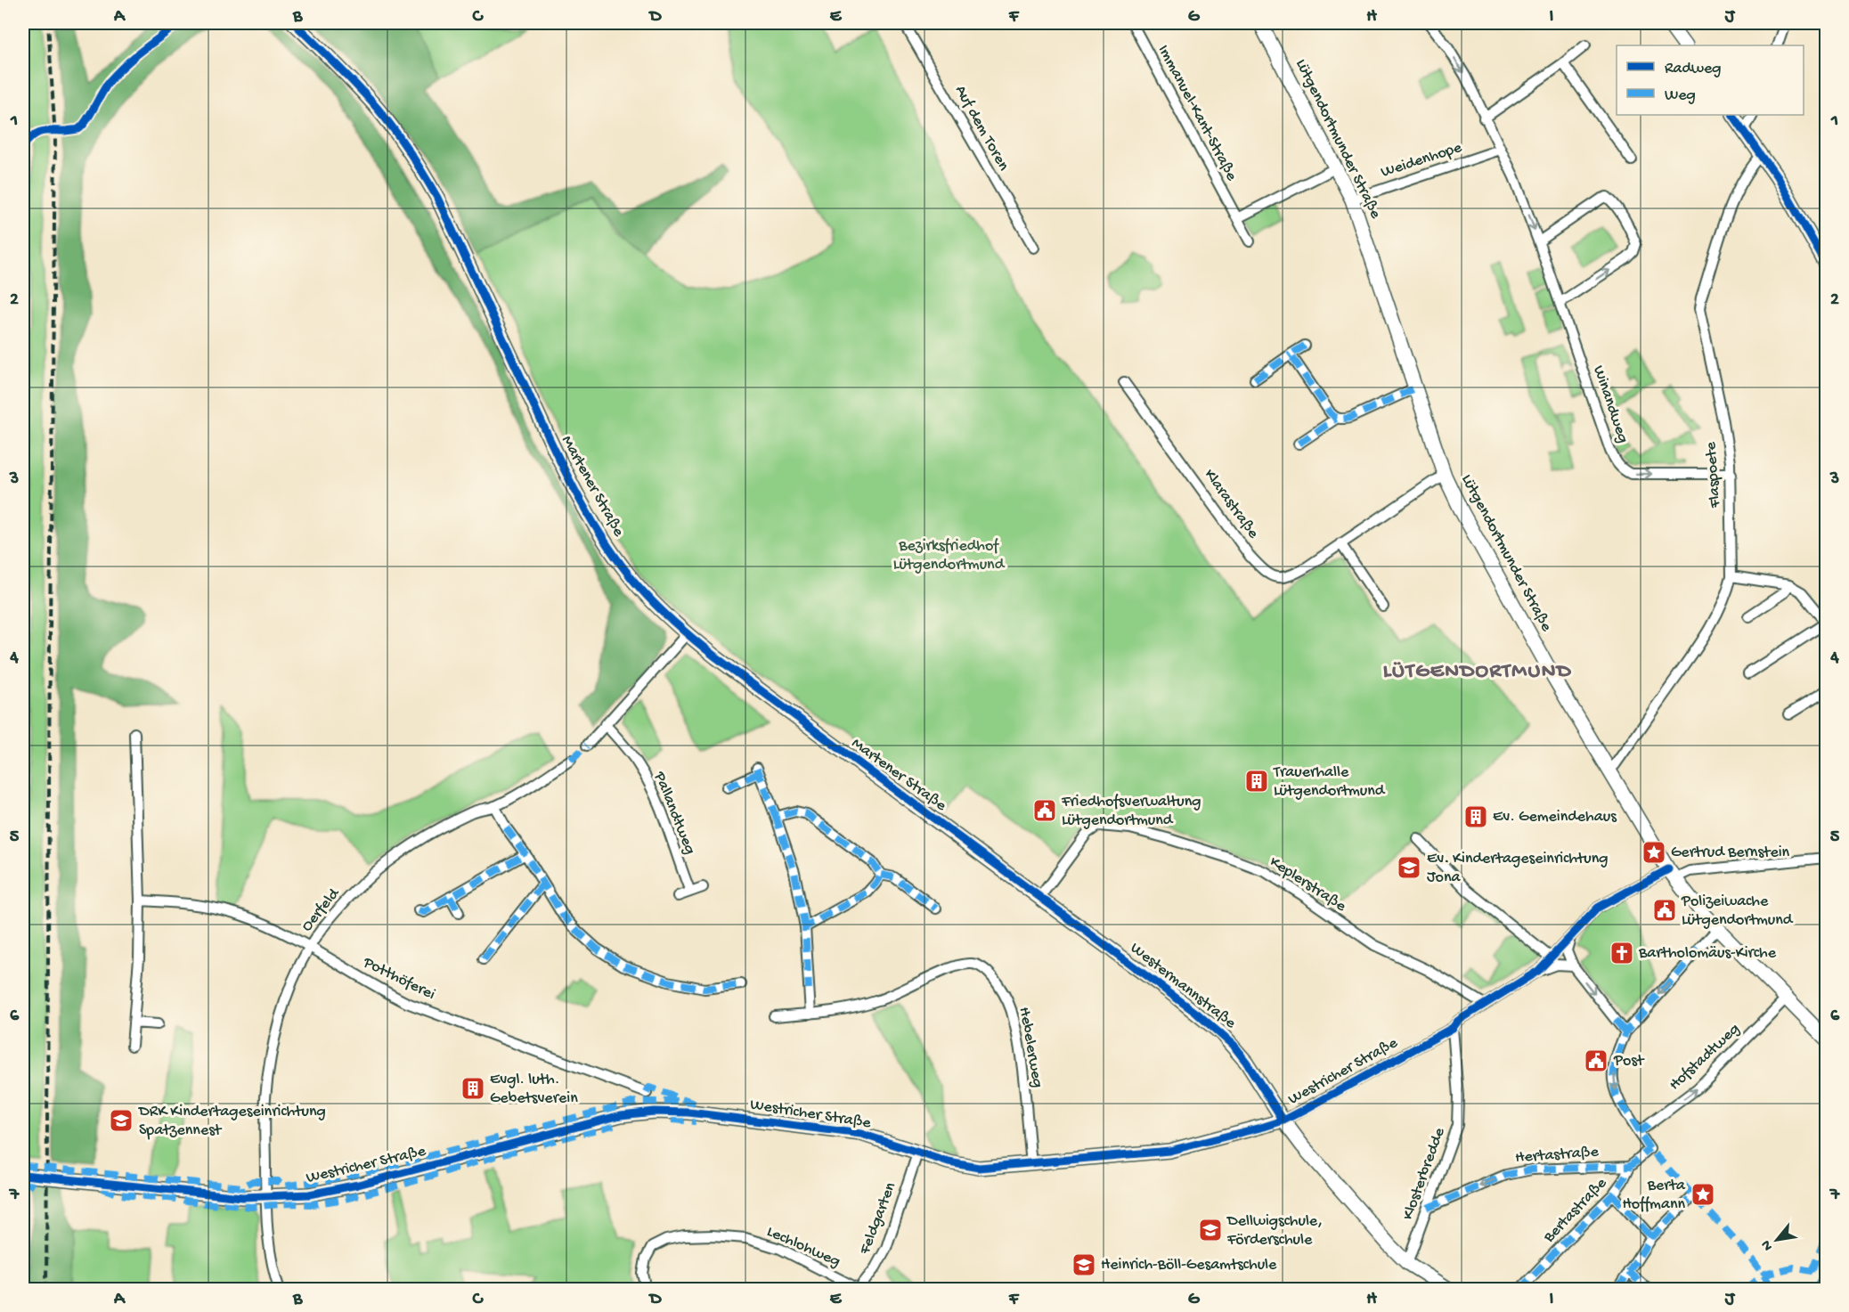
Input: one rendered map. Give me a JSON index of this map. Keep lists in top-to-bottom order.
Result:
{
  "streets": {
    "street": [
      "Immanuel-Kant-Straße",
      "Auf dem Toren",
      "Lütgendortmunder Straße",
      "Weidenhope",
      "Winandweg",
      "Flaspoete",
      "Martener Straße",
      "Klarastraße",
      "Pallandtweg",
      "Keplerstraße",
      "Oerfeld",
      "Potthöferei",
      "Westermannstraße",
      "Hebelerweg",
      "Hofstadtweg",
      "Westricher Straße",
      "Hertastraße",
      "Klosterbredde",
      "Bertastraße",
      "Feldgarten",
      "Lechlohweg"
    ]
  },
  "crossings": [
    ["Lütgendortmunder Straße", "Weidenhope"],
    ["Lütgendortmunder Straße", "Flaspoete"],
    ["Lütgendortmunder Straße", "Klarastraße"],
    ["Lütgendortmunder Straße", "Hofstadtweg"],
    ["Lütgendortmunder Straße", "Westricher Straße"],
    ["Weidenhope", "Winandweg"],
    ["Winandweg", "Flaspoete"],
    ["Martener Straße", "Keplerstraße"],
    ["Martener Straße", "Westermannstraße"],
    ["Keplerstraße", "Westermannstraße"],
    ["Keplerstraße", "Westricher Straße"],
    ["Oerfeld", "Potthöferei"],
    ["Oerfeld", "Westricher Straße"],
    ["Westermannstraße", "Westricher Straße"],
    ["Westermannstraße", "Klosterbredde"],
    ["Hebelerweg", "Westricher Straße"],
    ["Hofstadtweg", "Bertastraße"],
    ["Westricher Straße", "Klosterbredde"],
    ["Westricher Straße", "Feldgarten"],
    ["Hertastraße", "Klosterbredde"],
    ["Hertastraße", "Bertastraße"],
    ["Feldgarten", "Lechlohweg"]
  ],
  "one_way": ["Winandweg", "Hofstadtweg", "Hertastraße"],
  "districts": ["LÜTGENDORTMUND"],
  "parks": ["Bezirksfriedhof Lütgendortmund"],
  "places": {
    "building": ["Trauerhalle Lütgendortmund", "Ev. Gemeindehaus", "Evgl. luth. Gebetsverein"],
    "public building": ["Friedhofsverwaltung Lütgendortmund", "Polizeiwache Lütgendortmund", "Post"],
    "place": ["Gertrud Bernstein", "Berta Hoffmann"],
    "school or university": [
      "Ev. Kindertageseinrichtung Jona",
      "DRK Kindertageseinrichtung Spatzennest",
      "Dellwigschule, Förderschule",
      "Heinrich-Böll-Gesamtschule"
    ],
    "church": ["Bartholomäus-Kirche"]
  },
  "legend": ["Radweg", "Weg"],
  "north": "bottom left",
  "grid": {
    "columns": [
      "A",
      "B",
      "C",
      "D",
      "E",
      "F",
      "G",
      "H",
      "I",
      "J"
    ],
    "rows": [
      "1",
      "2",
      "3",
      "4",
      "5",
      "6",
      "7"
    ]
  }
}
